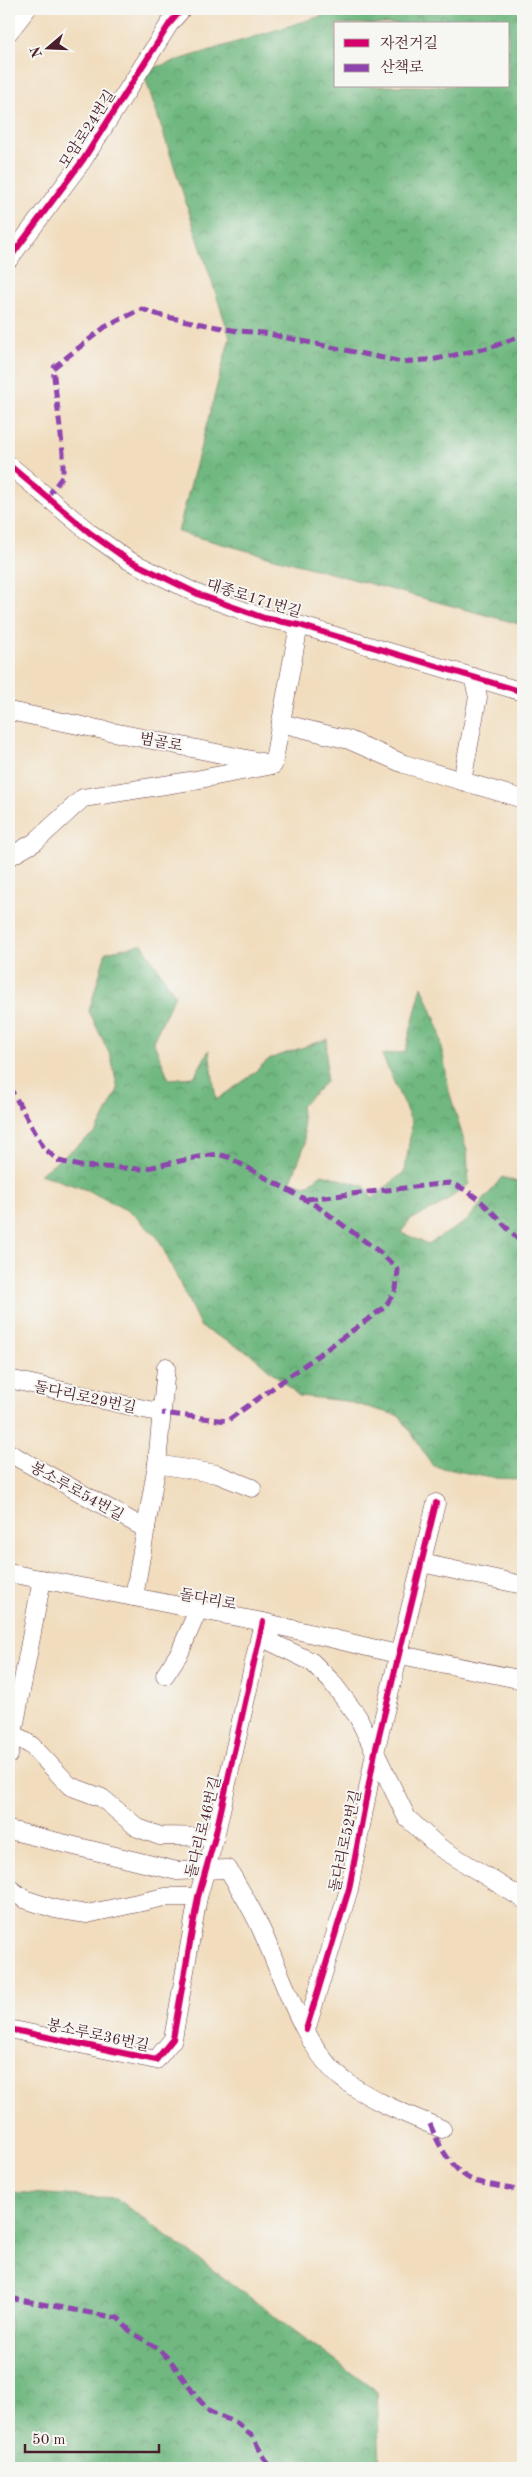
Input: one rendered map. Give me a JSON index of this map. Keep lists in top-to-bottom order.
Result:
{
  "streets": {
    "street": [
      "모암로24번길",
      "대종로171번길",
      "범골로",
      "돌다리로29번길",
      "봉소루로54번길",
      "돌다리로",
      "돌다리로46번길",
      "돌다리로52번길",
      "봉소루로36번길"
    ]
  },
  "crossings": [
    ["돌다리로", "돌다리로46번길"],
    ["돌다리로", "돌다리로52번길"],
    ["돌다리로46번길", "돌다리로52번길"],
    ["돌다리로46번길", "봉소루로36번길"]
  ],
  "legend": ["자전거길", "산책로"],
  "scale_bar": "50 m",
  "north": "left"
}
